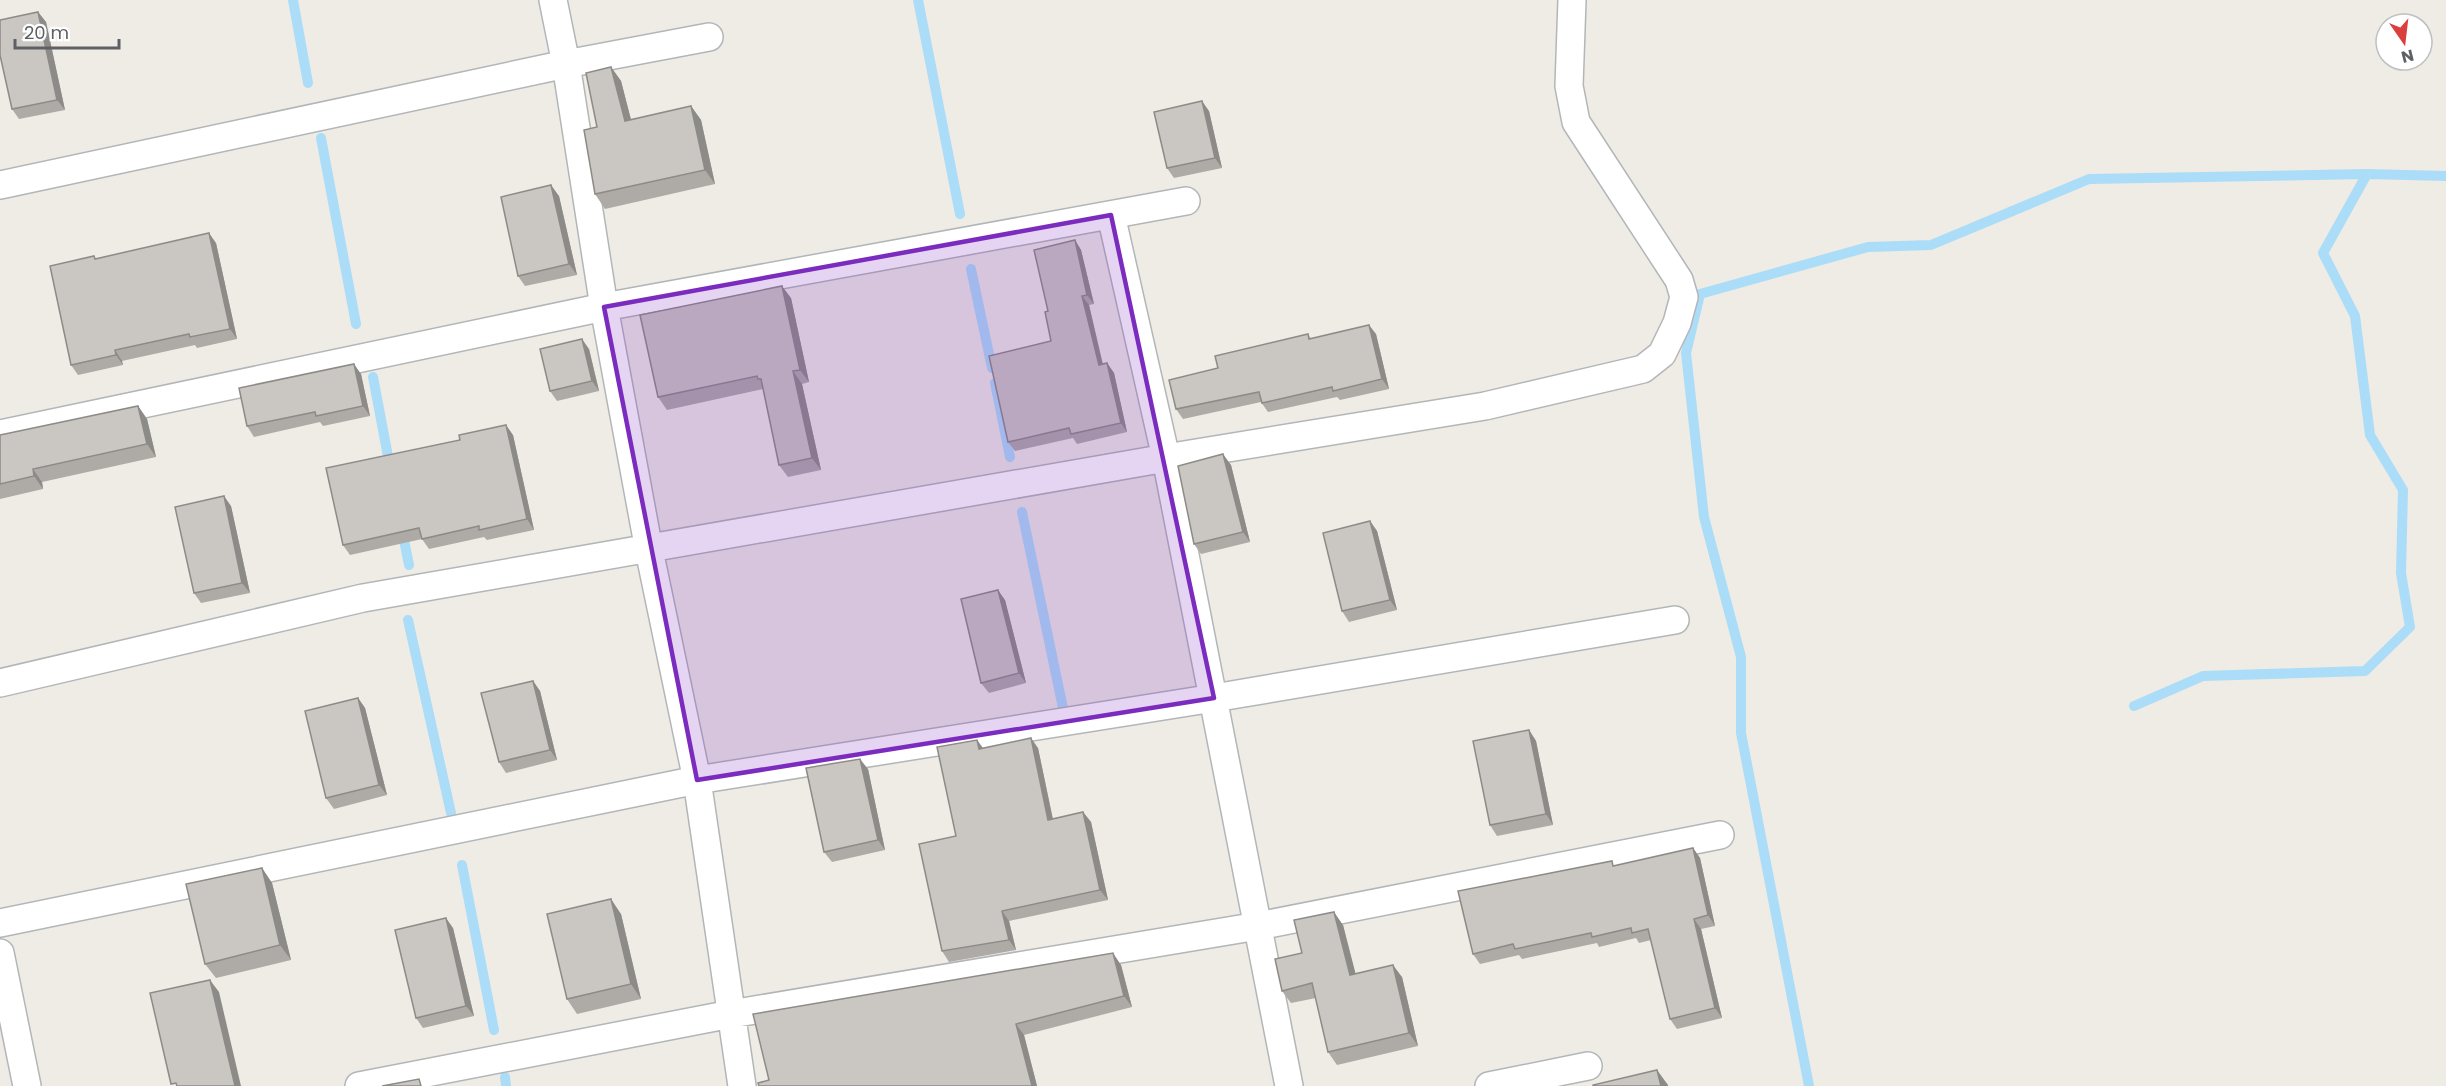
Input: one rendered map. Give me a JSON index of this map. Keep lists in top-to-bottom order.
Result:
{
  "scale_bar": "20 m",
  "north": "bottom"
}
